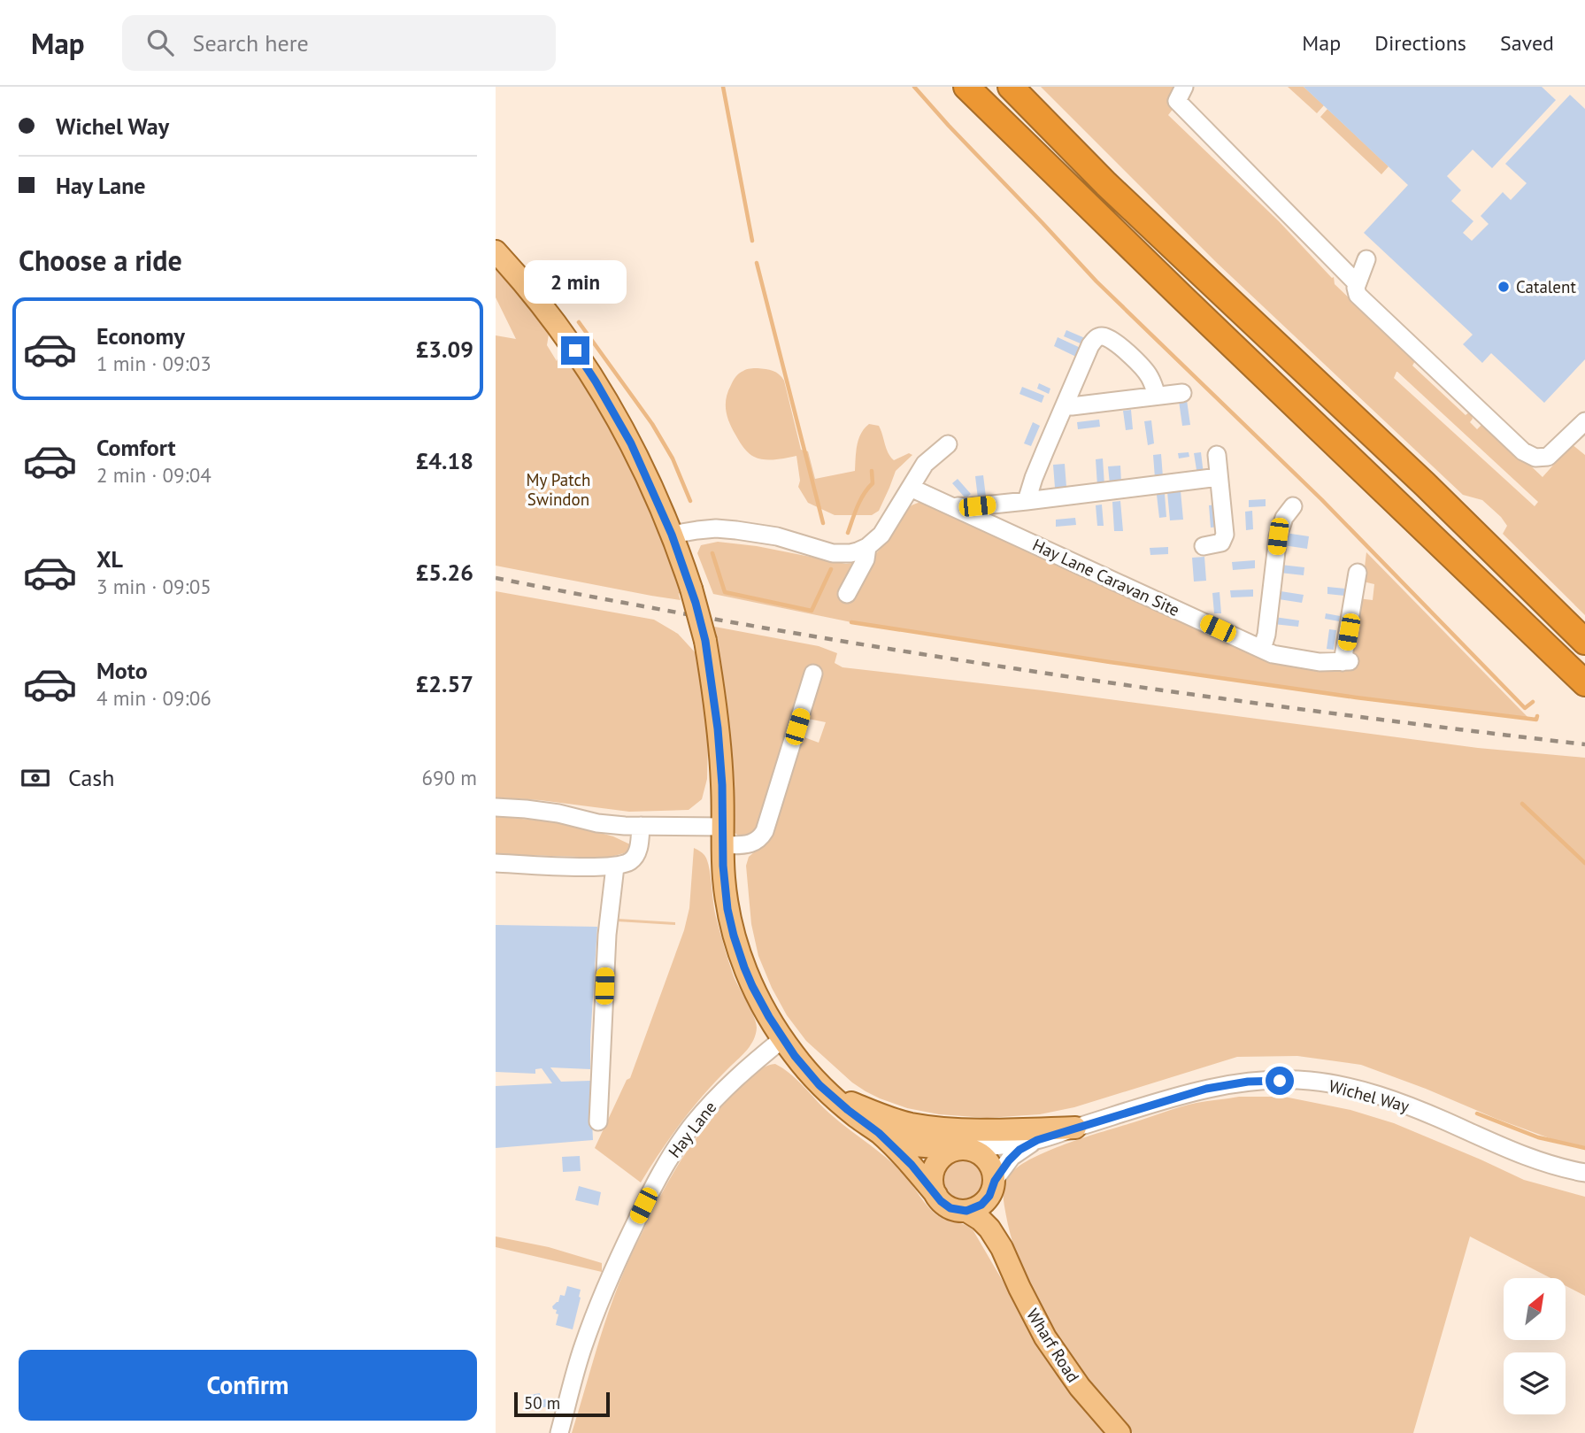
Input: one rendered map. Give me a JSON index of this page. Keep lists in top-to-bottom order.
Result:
{
  "streets": {
    "main road": ["Wharf Road"],
    "street": ["Hay Lane Caravan Site", "Wichel Way", "Hay Lane"]
  },
  "crossings": [
    ["Wichel Way", "Wharf Road"],
    ["Hay Lane", "Wharf Road"]
  ],
  "parks": ["My Patch Swindon"],
  "places": ["Catalent"],
  "scale_bar": "50 m",
  "north": "top right",
  "page": {
    "header": "Map",
    "search": "Search here",
    "nav": ["Map", "Directions", "Saved"],
    "banner": ["Wichel Way", "Hay Lane"],
    "heading": "Choose a ride",
    "bubble": "2 min",
    "list": [
      {
        "name": "Economy",
        "note": "1 min · 09:03",
        "value": "£3.09"
      },
      {
        "name": "Comfort",
        "note": "2 min · 09:04",
        "value": "£4.18"
      },
      {
        "name": "XL",
        "note": "3 min · 09:05",
        "value": "£5.26"
      },
      {
        "name": "Moto",
        "note": "4 min · 09:06",
        "value": "£2.57"
      }
    ],
    "pay": ["Cash", "690 m"],
    "buttons": "Confirm",
    "scale": "50 m"
  }
}
